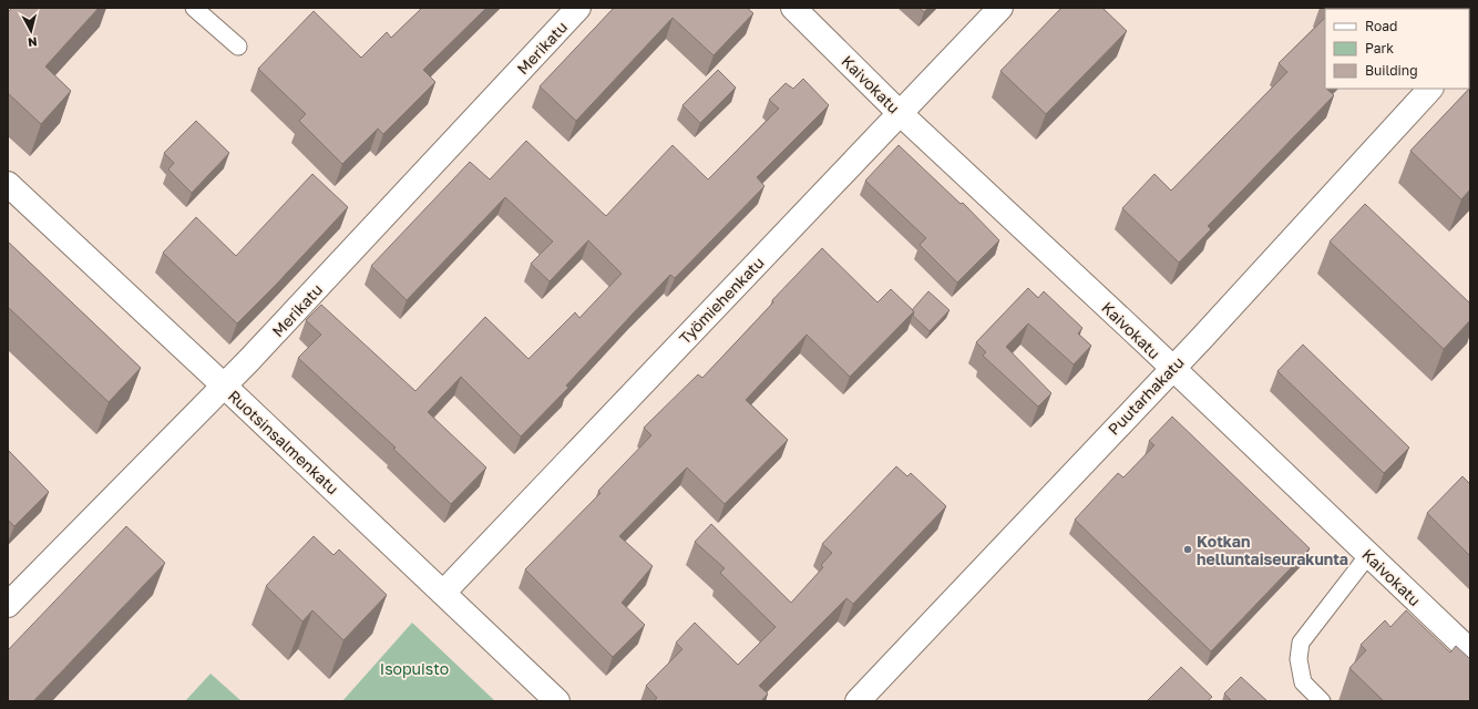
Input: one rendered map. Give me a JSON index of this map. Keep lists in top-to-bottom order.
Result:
{
  "streets": {
    "street": [
      "Merikatu",
      "Kaivokatu",
      "Työmiehenkatu",
      "Puutarhakatu",
      "Ruotsinsalmenkatu"
    ]
  },
  "crossings": [
    ["Merikatu", "Ruotsinsalmenkatu"],
    ["Kaivokatu", "Työmiehenkatu"],
    ["Kaivokatu", "Puutarhakatu"],
    ["Työmiehenkatu", "Ruotsinsalmenkatu"]
  ],
  "parks": ["Isopuisto"],
  "places": ["Kotkan helluntaiseurakunta"],
  "legend": ["Road", "Park", "Building"],
  "north": "bottom"
}
